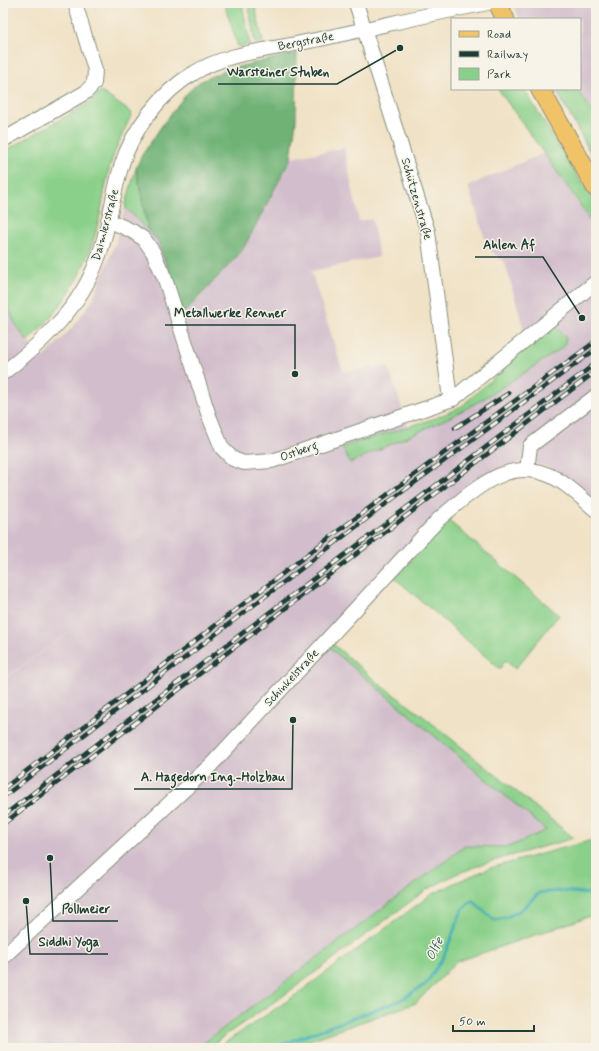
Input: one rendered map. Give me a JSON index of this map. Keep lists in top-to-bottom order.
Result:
{
  "streets": {
    "street": [
      "Bergstraße",
      "Schützenstraße",
      "Daimlerstraße",
      "Ostberg",
      "Schinkelstraße"
    ]
  },
  "crossings": [
    ["Bergstraße", "Schützenstraße"],
    ["Bergstraße", "Daimlerstraße"],
    ["Schützenstraße", "Ostberg"],
    ["Daimlerstraße", "Ostberg"]
  ],
  "water": ["Olfe"],
  "places": [
    "Warsteiner Stuben",
    "Ahlen Af",
    "Metallwerke Renner",
    "A. Hagedorn Ing.-Holzbau",
    "Pollmeier",
    "Siddhi Yoga"
  ],
  "legend": ["Road", "Railway", "Park"],
  "scale_bar": "50 m"
}
